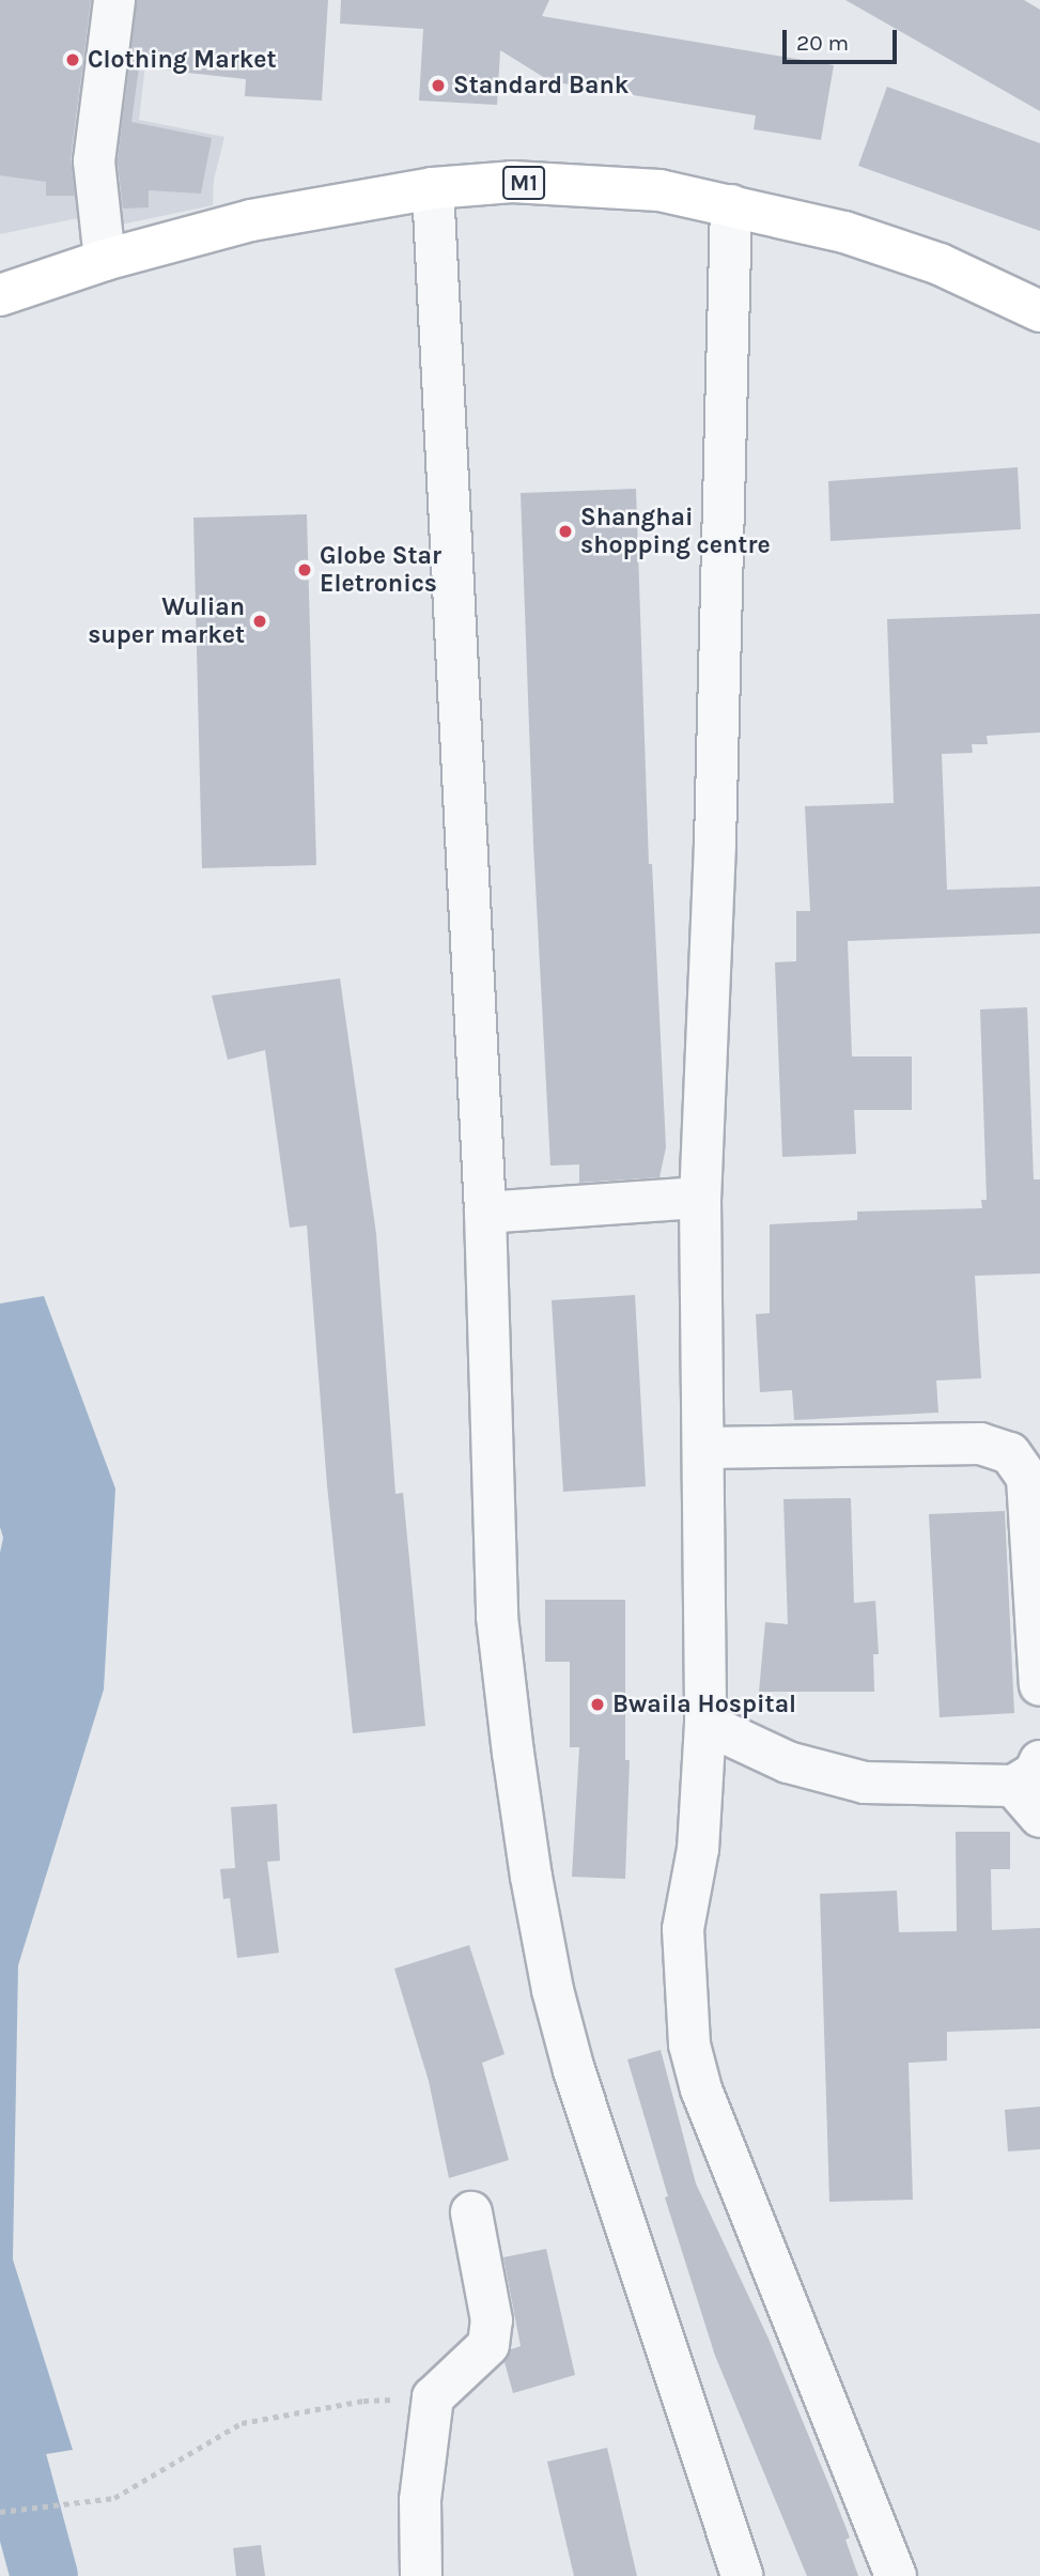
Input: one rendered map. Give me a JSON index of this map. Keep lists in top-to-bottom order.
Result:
{
  "streets": {
    "highway": ["M1"]
  },
  "places": [
    "Clothing Market",
    "Standard Bank",
    "Shanghai shopping centre",
    "Globe Star Eletronics",
    "Wulian super market",
    "Bwaila Hospital"
  ],
  "scale_bar": "20 m"
}
